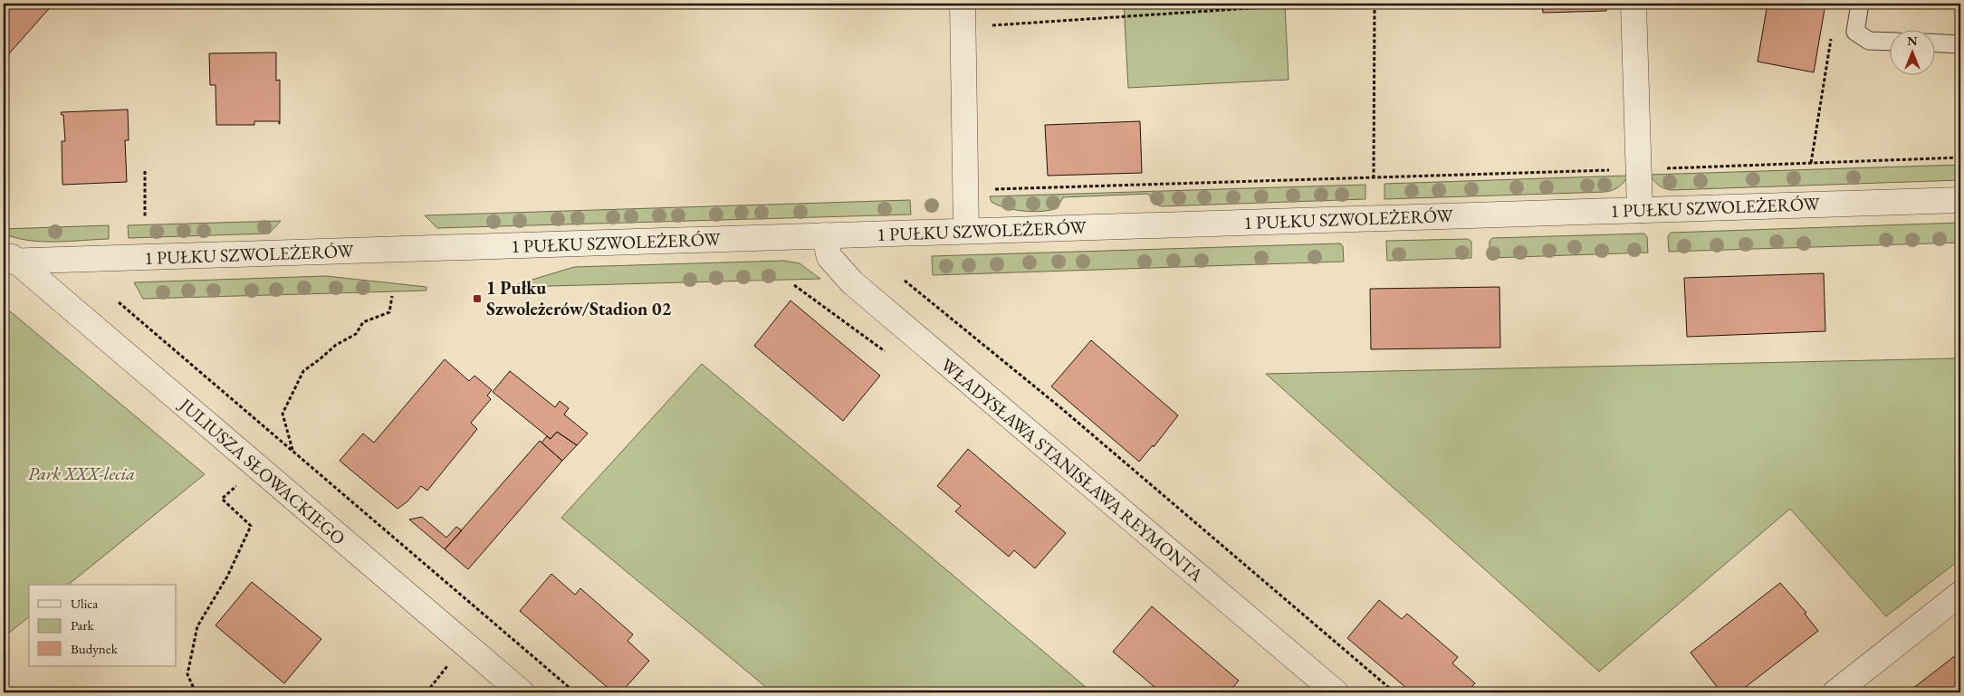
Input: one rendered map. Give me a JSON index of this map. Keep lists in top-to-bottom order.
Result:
{
  "streets": {
    "street": ["1 PUŁKU SZWOLEŻERÓW", "WŁADYSŁAWA STANISŁAWA REYMONTA", "JULIUSZA SŁOWACKIEGO"]
  },
  "crossings": [
    ["1 PUŁKU SZWOLEŻERÓW", "WŁADYSŁAWA STANISŁAWA REYMONTA"],
    ["1 PUŁKU SZWOLEŻERÓW", "JULIUSZA SŁOWACKIEGO"]
  ],
  "parks": ["Park XXX-lecia"],
  "places": {
    "transit": ["1 Pułku Szwoleżerów/Stadion 02"]
  },
  "legend": ["Ulica", "Park", "Budynek"],
  "north": "top"
}
